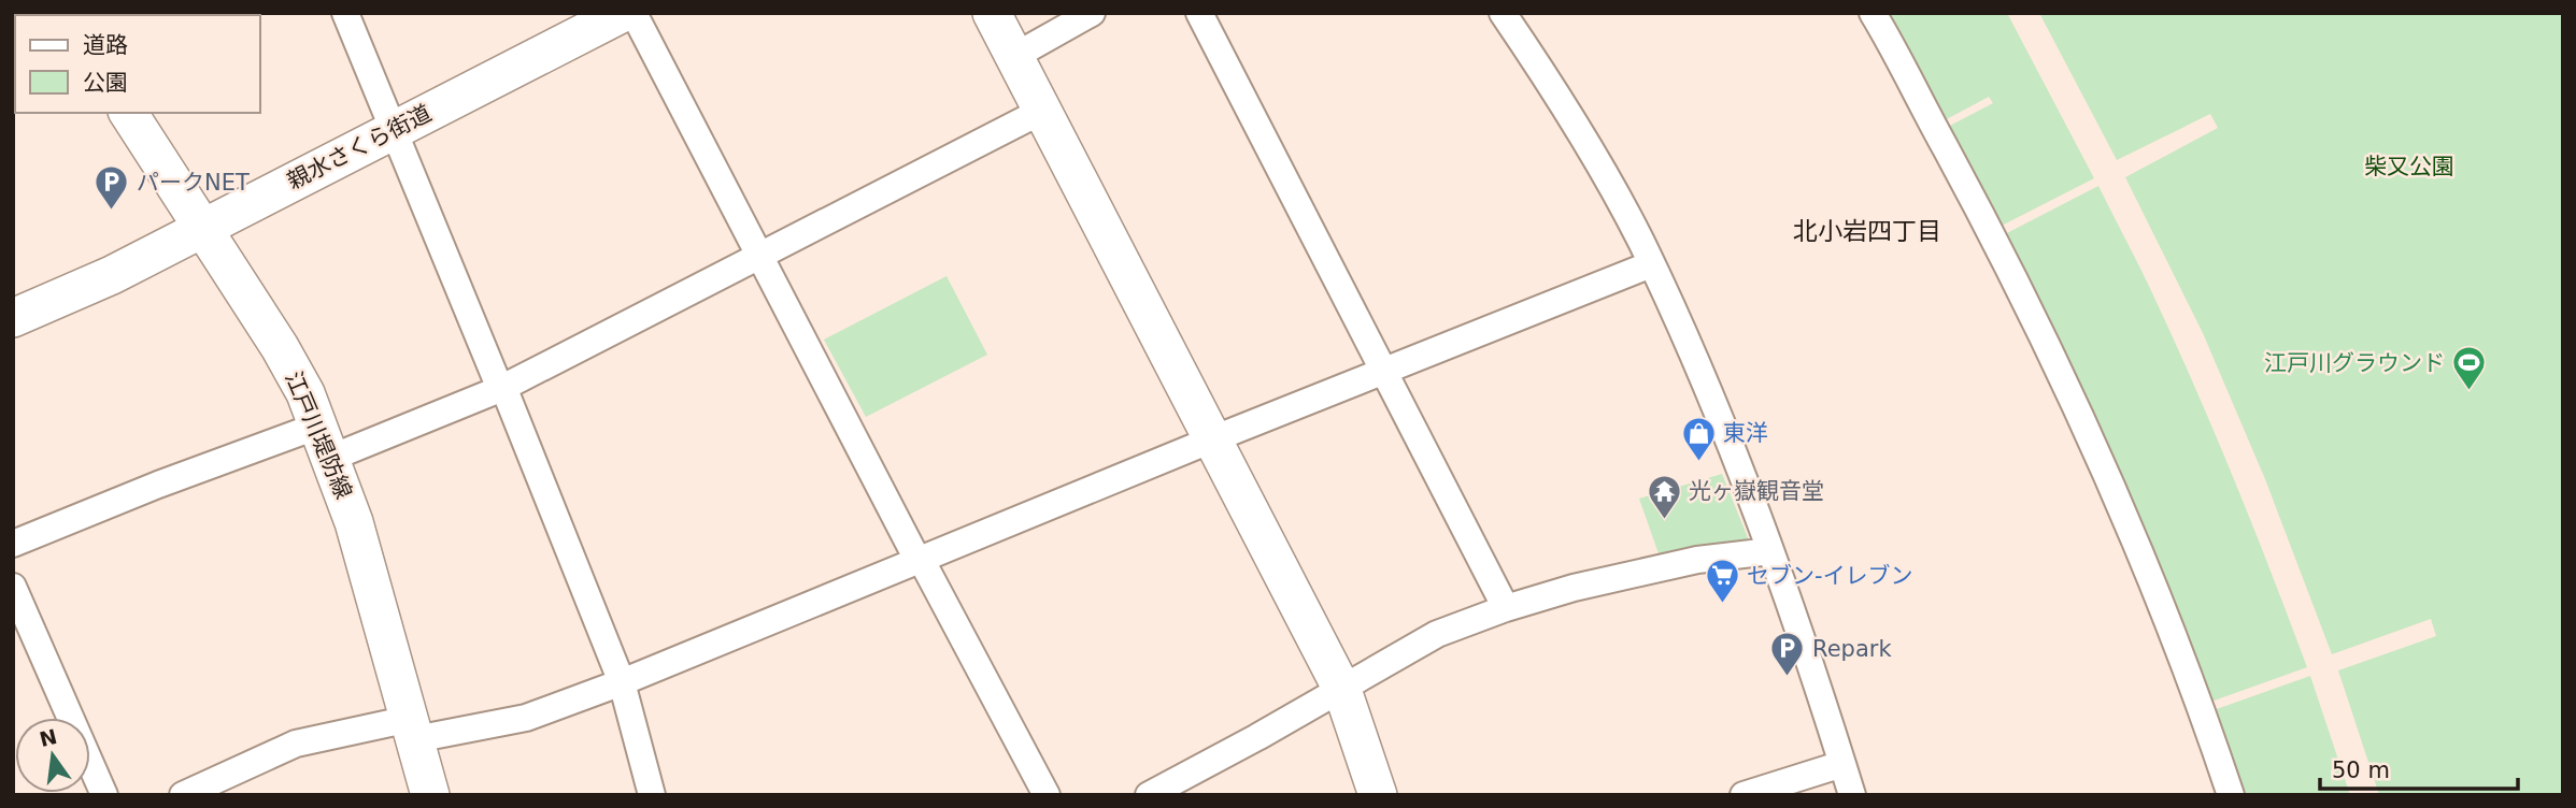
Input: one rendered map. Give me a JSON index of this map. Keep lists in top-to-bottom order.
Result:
{
  "streets": {
    "street": ["親水さくら街道", "江戸川堤防線"]
  },
  "crossings": [
    ["親水さくら街道", "江戸川堤防線"]
  ],
  "districts": ["北小岩四丁目"],
  "parks": ["柴又公園"],
  "places": {
    "parking": ["パークNET", "Repark"],
    "sports": ["江戸川グラウンド"],
    "shop": ["東洋"],
    "temple": ["光ヶ嶽観音堂"],
    "supermarket": ["セブン-イレブン"]
  },
  "legend": ["道路", "公園"],
  "scale_bar": "50 m",
  "north": "top"
}
